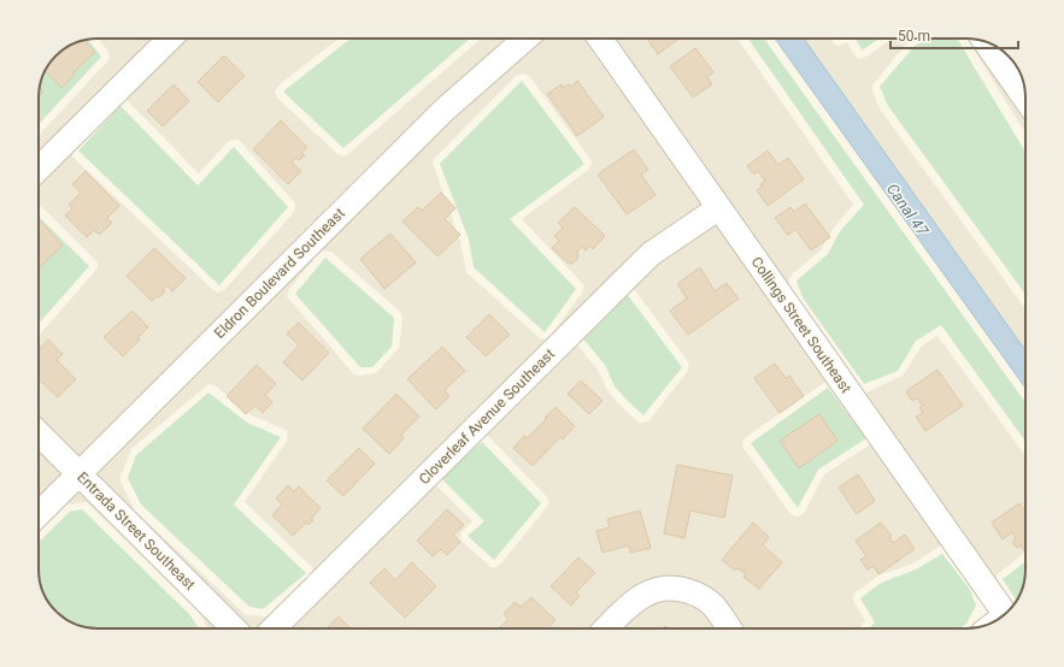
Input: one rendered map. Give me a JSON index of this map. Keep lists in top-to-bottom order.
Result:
{
  "streets": {
    "street": [
      "Eldron Boulevard Southeast",
      "Collings Street Southeast",
      "Cloverleaf Avenue Southeast",
      "Entrada Street Southeast"
    ]
  },
  "crossings": [
    ["Eldron Boulevard Southeast", "Entrada Street Southeast"],
    ["Collings Street Southeast", "Cloverleaf Avenue Southeast"]
  ],
  "water": ["Canal 47"],
  "scale_bar": "50 m"
}
